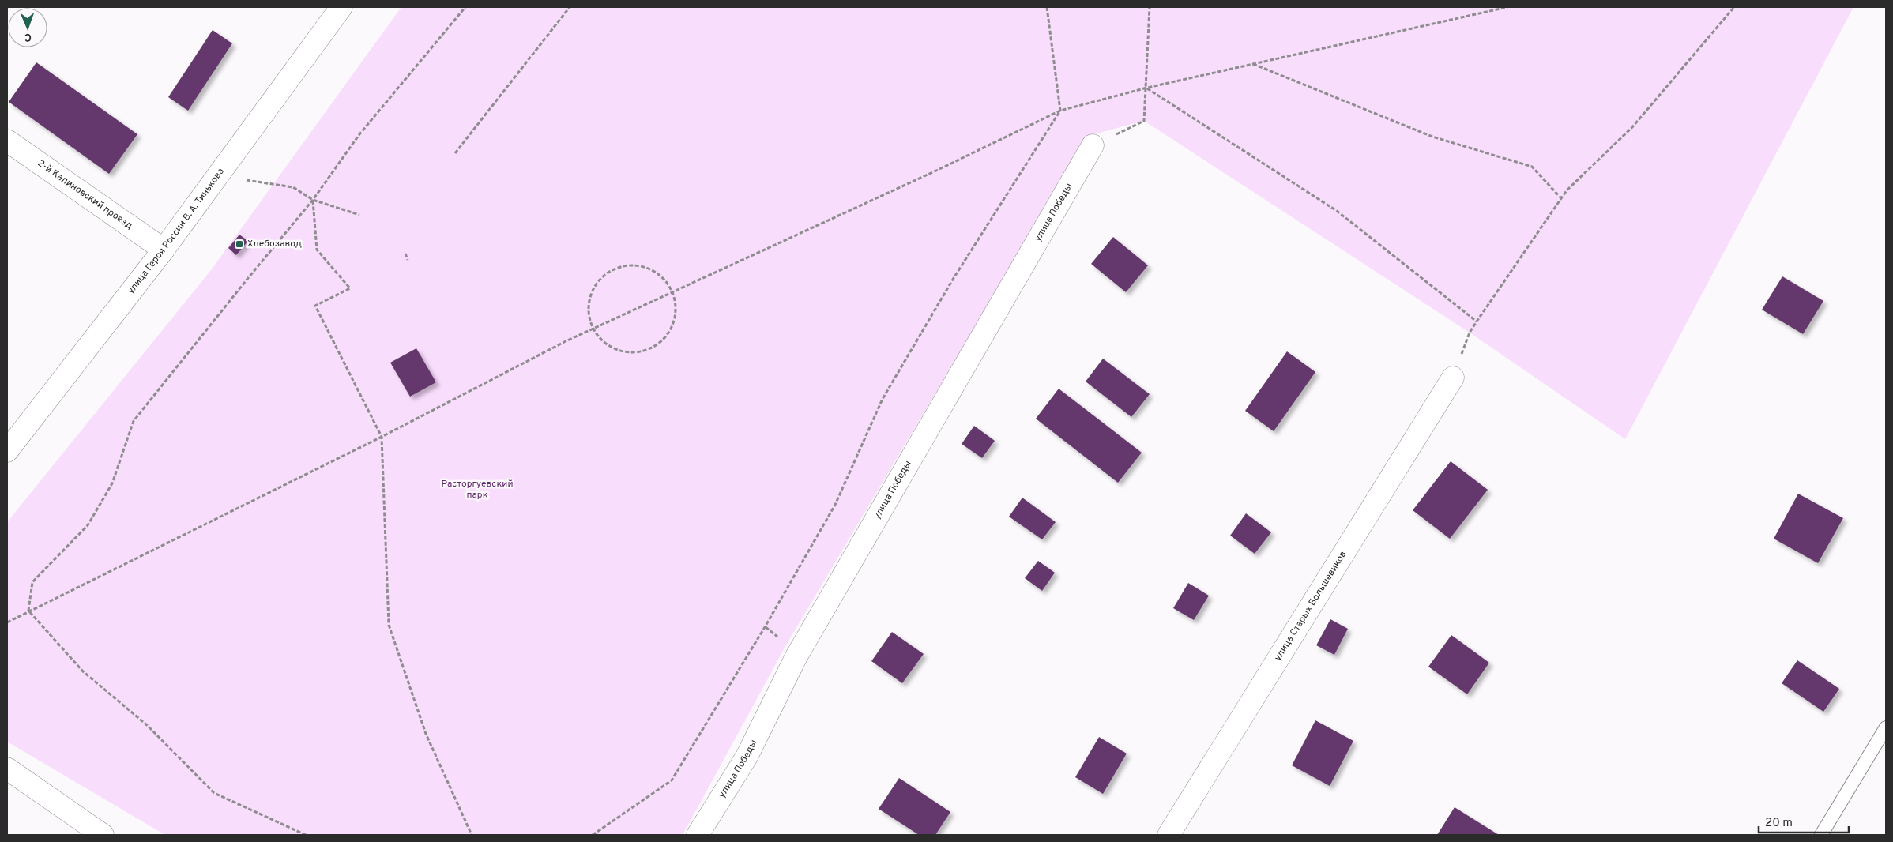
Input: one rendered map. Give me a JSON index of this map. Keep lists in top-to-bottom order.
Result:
{
  "streets": {
    "street": [
      "2-й Калиновский проезд",
      "улица Победы",
      "улица Героя России В. А. Тинькова",
      "улица Старых Большевиков"
    ]
  },
  "crossings": [
    ["2-й Калиновский проезд", "улица Героя России В. А. Тинькова"]
  ],
  "parks": ["Расторгуевский парк"],
  "places": {
    "transit": ["Хлебозавод"]
  },
  "scale_bar": "20 m",
  "north": "bottom"
}
